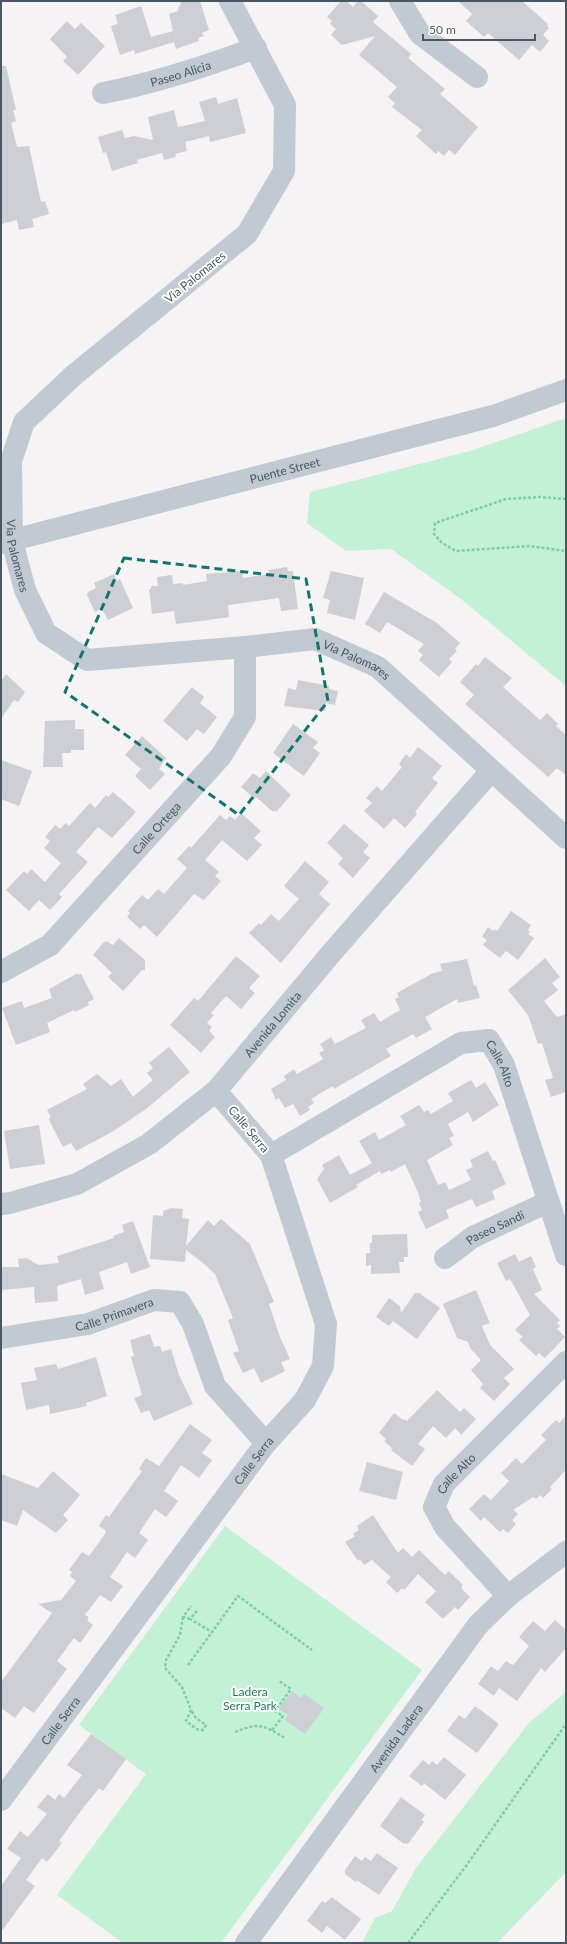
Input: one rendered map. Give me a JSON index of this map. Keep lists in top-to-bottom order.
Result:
{
  "streets": {
    "street": [
      "Paseo Alicia",
      "Via Palomares",
      "Puente Street",
      "Calle Ortega",
      "Avenida Lomita",
      "Calle Alto",
      "Calle Serra",
      "Paseo Sandi",
      "Calle Primavera",
      "Avenida Ladera"
    ]
  },
  "crossings": [
    ["Paseo Alicia", "Via Palomares"],
    ["Via Palomares", "Puente Street"],
    ["Via Palomares", "Calle Ortega"],
    ["Via Palomares", "Avenida Lomita"],
    ["Avenida Lomita", "Calle Serra"],
    ["Calle Alto", "Calle Serra"],
    ["Calle Alto", "Paseo Sandi"],
    ["Calle Alto", "Avenida Ladera"],
    ["Calle Serra", "Calle Primavera"]
  ],
  "parks": ["Ladera Serra Park"],
  "scale_bar": "50 m"
}
